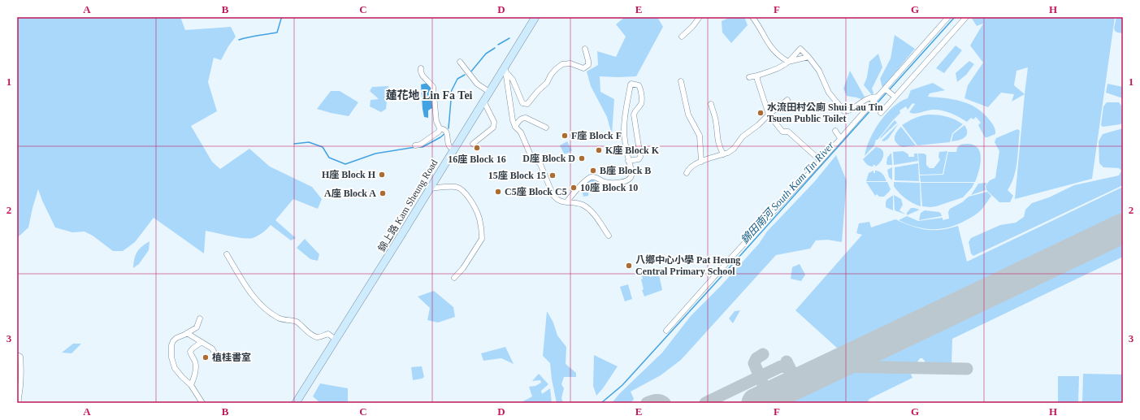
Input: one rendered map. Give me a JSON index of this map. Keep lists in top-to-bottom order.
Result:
{
  "streets": {
    "main road": ["錦上路 Kam Sheung Road"]
  },
  "districts": ["蓮花地 Lin Fa Tei"],
  "water": ["錦田南河 South Kam Tin River"],
  "places": [
    "水流田村公廁 Shui Lau Tin Tsuen Public Toilet",
    "F座 Block F",
    "16座 Block 16",
    "K座 Block K",
    "D座 Block D",
    "B座 Block B",
    "H座 Block H",
    "15座 Block 15",
    "10座 Block 10",
    "C5座 Block C5",
    "A座 Block A",
    "八鄉中心小學 Pat Heung Central Primary School",
    "植桂書室"
  ],
  "grid": {
    "columns": [
      "A",
      "B",
      "C",
      "D",
      "E",
      "F",
      "G",
      "H"
    ],
    "rows": ["1", "2", "3"]
  }
}
